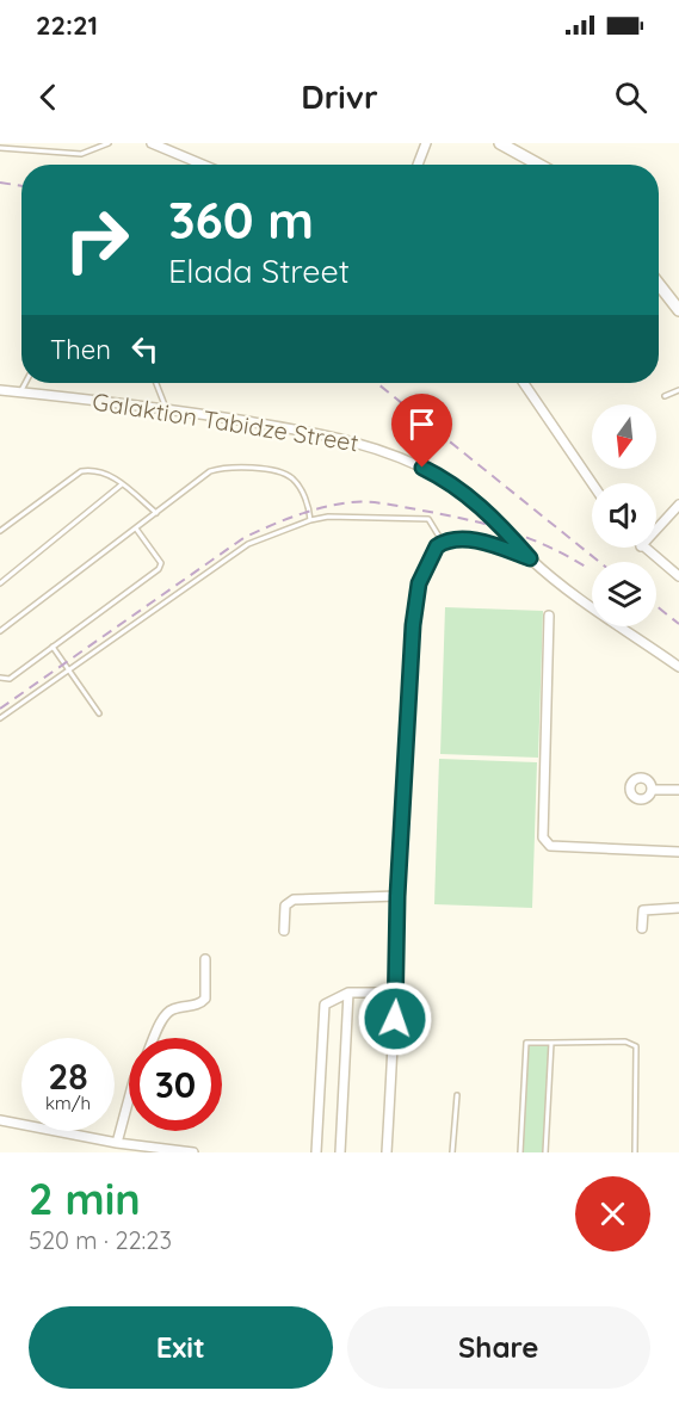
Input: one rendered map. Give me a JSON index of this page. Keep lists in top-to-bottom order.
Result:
{
  "streets": {
    "street": ["Galaktion Tabidze Street"]
  },
  "north": "bottom",
  "page": {
    "status": "22:21",
    "header": "Drivr",
    "turn": ["360 m", "Elada Street"],
    "then": "Then",
    "speed": "28 km/h",
    "limit": "30",
    "heading": ["2 min", "520 m · 22:23"],
    "buttons": ["Exit", "Share"]
  }
}
